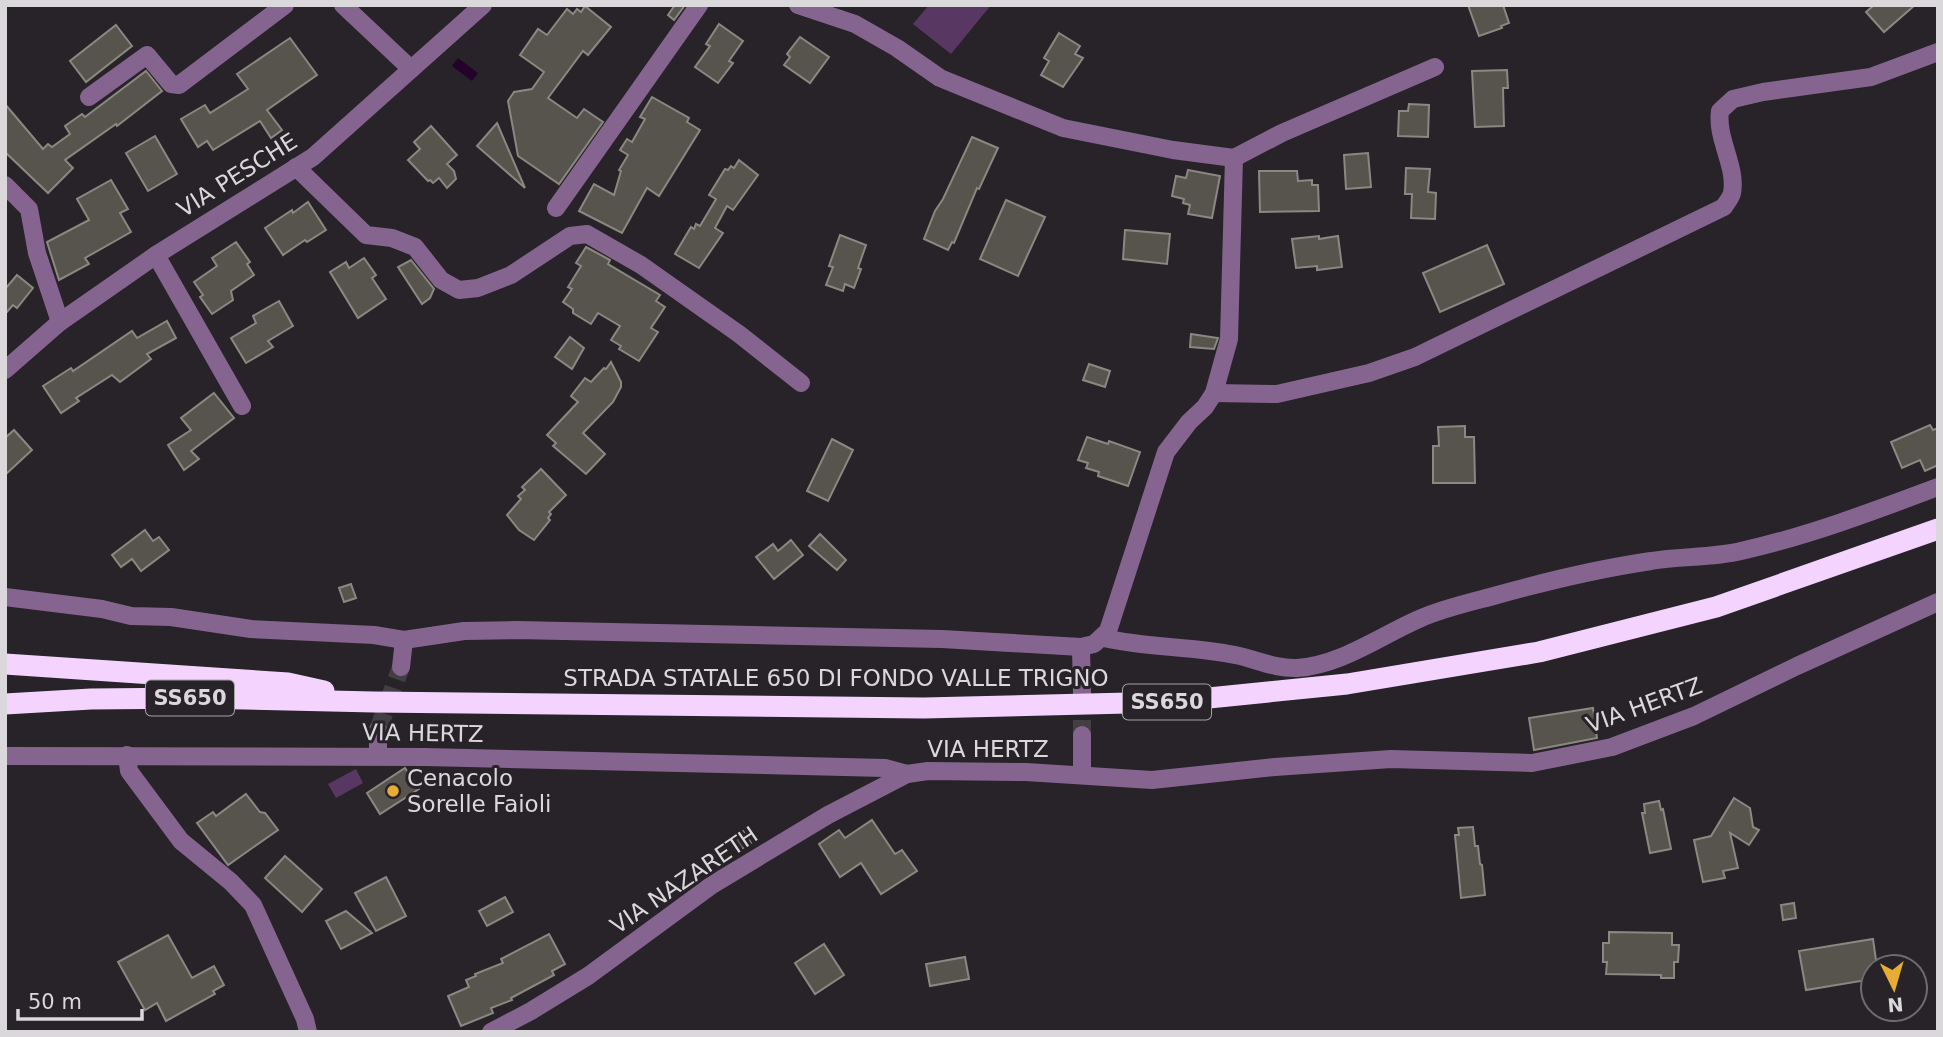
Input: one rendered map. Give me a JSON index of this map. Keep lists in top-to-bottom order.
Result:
{
  "streets": {
    "highway": ["STRADA STATALE 650 DI FONDO VALLE TRIGNO", "SS650"],
    "street": ["VIA PESCHE", "VIA HERTZ", "VIA NAZARETH"]
  },
  "crossings": [
    ["VIA HERTZ", "VIA NAZARETH"]
  ],
  "places": ["Cenacolo Sorelle Faioli"],
  "scale_bar": "50 m",
  "north": "bottom"
}
